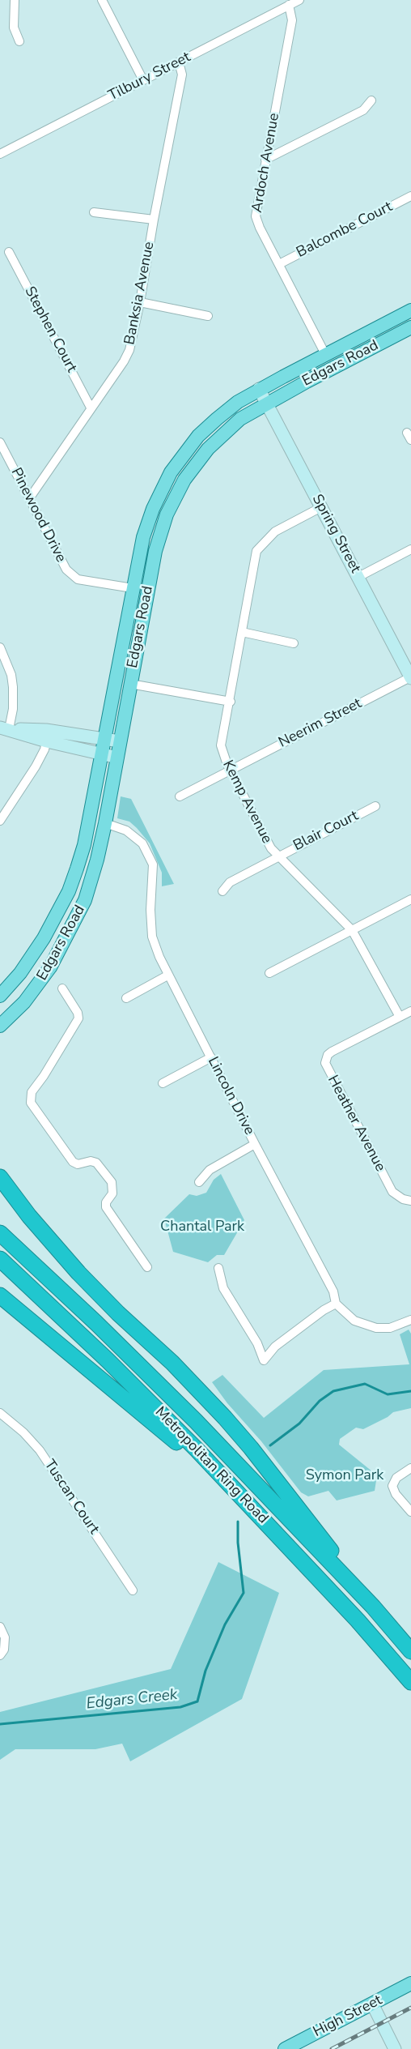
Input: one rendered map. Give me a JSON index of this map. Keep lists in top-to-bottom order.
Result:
{
  "streets": {
    "highway": ["Metropolitan Ring Road"],
    "main road": ["Edgars Road", "High Street"],
    "street": [
      "Tilbury Street",
      "Ardoch Avenue",
      "Balcombe Court",
      "Banksia Avenue",
      "Stephen Court",
      "Pinewood Drive",
      "Spring Street",
      "Neerim Street",
      "Kemp Avenue",
      "Blair Court",
      "Lincoln Drive",
      "Heather Avenue",
      "Tuscan Court"
    ]
  },
  "crossings": [
    ["Tilbury Street", "Ardoch Avenue"],
    ["Tilbury Street", "Banksia Avenue"],
    ["Ardoch Avenue", "Balcombe Court"],
    ["Ardoch Avenue", "Edgars Road"],
    ["Banksia Avenue", "Stephen Court"],
    ["Banksia Avenue", "Pinewood Drive"],
    ["Edgars Road", "Pinewood Drive"],
    ["Edgars Road", "Spring Street"],
    ["Edgars Road", "Lincoln Drive"],
    ["Spring Street", "Neerim Street"],
    ["Spring Street", "Kemp Avenue"],
    ["Neerim Street", "Kemp Avenue"],
    ["Kemp Avenue", "Blair Court"],
    ["Kemp Avenue", "Heather Avenue"]
  ],
  "water": ["Edgars Creek"],
  "parks": ["Chantal Park", "Symon Park"]
}
